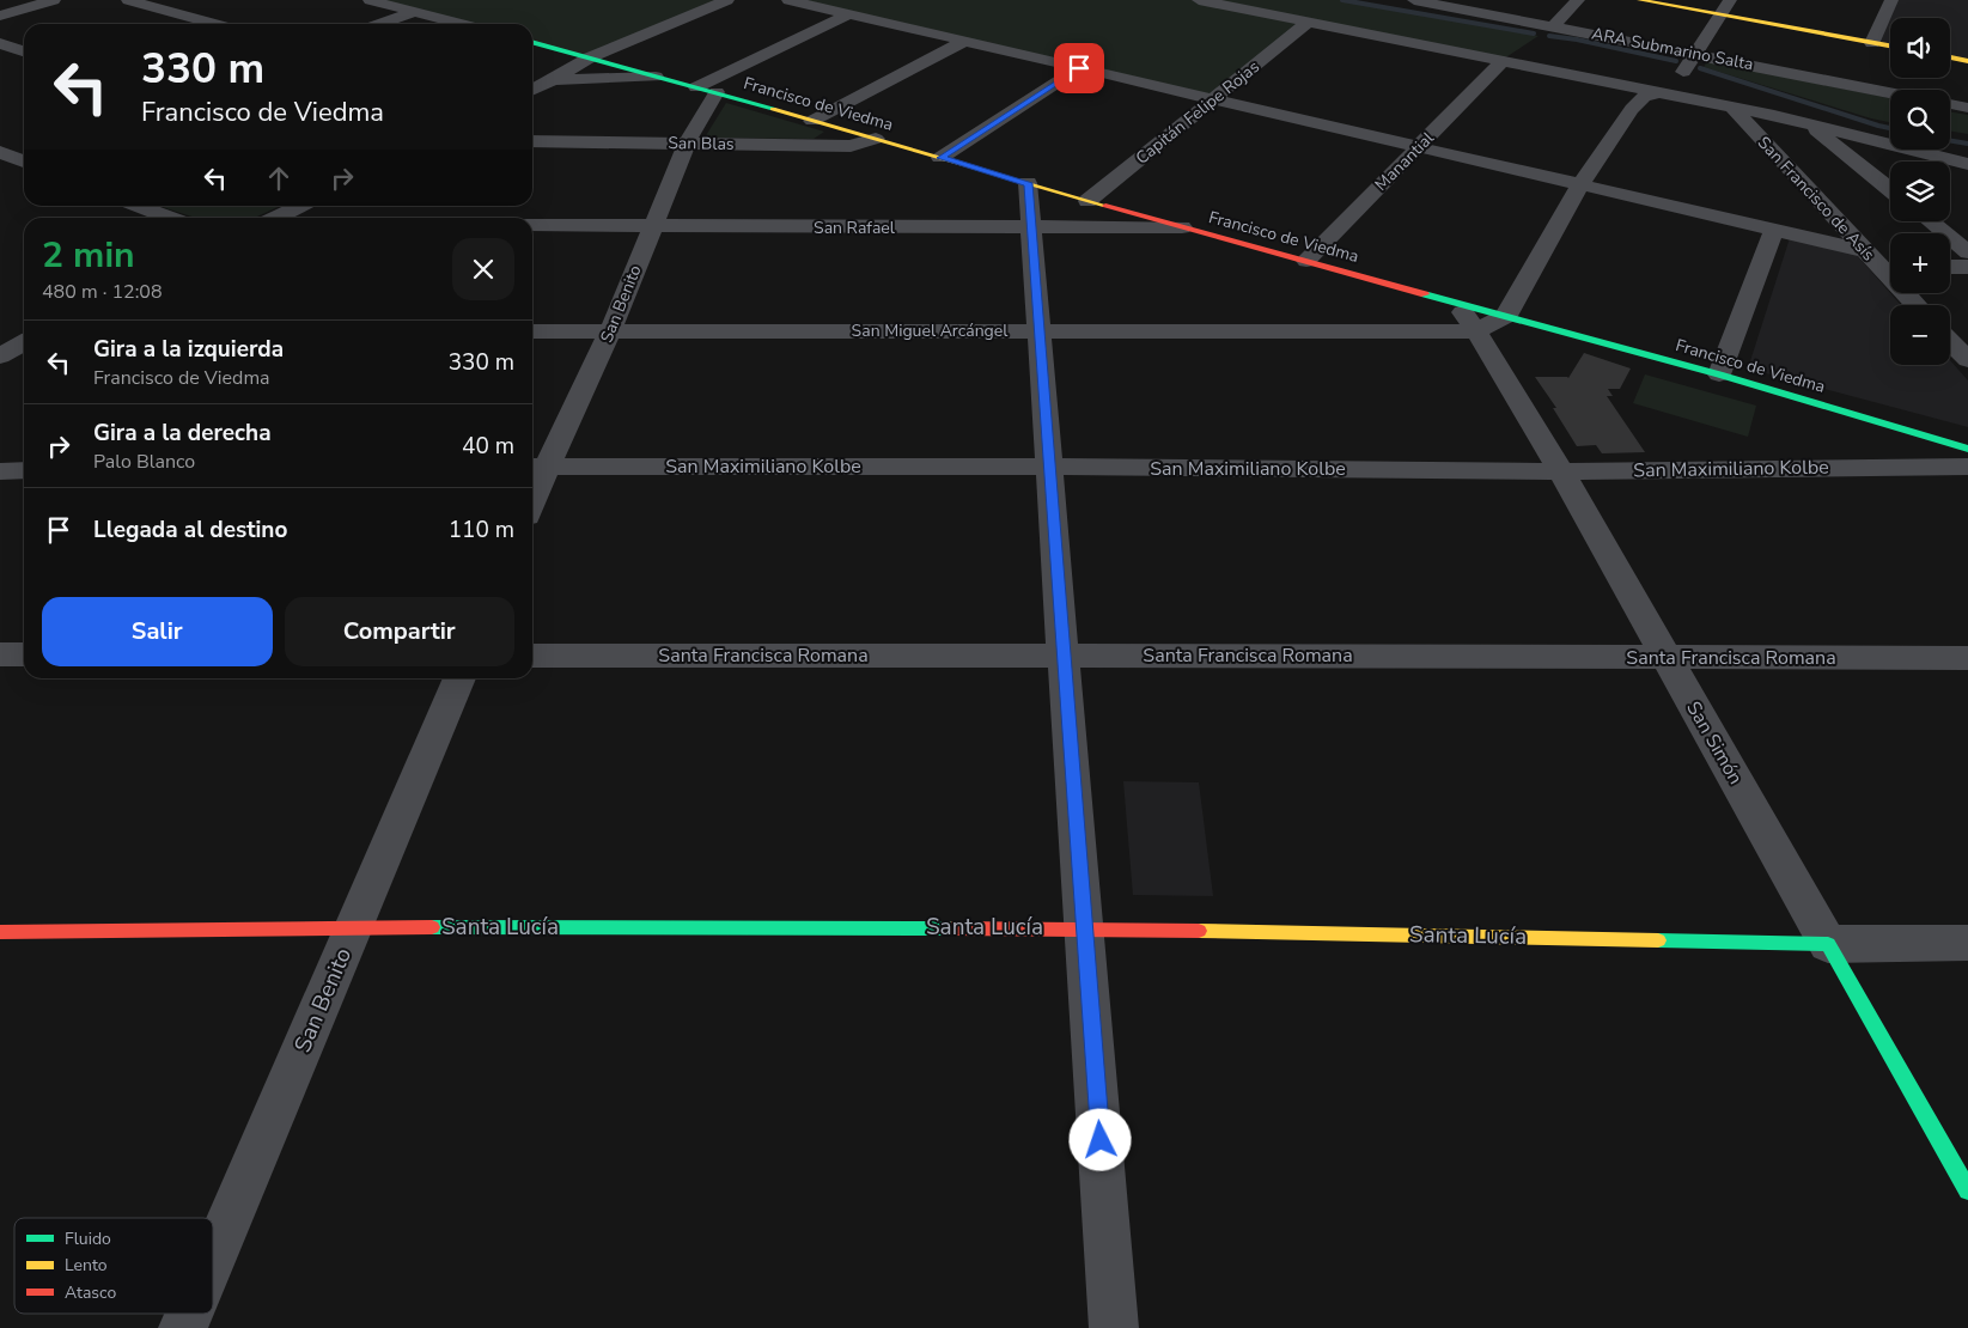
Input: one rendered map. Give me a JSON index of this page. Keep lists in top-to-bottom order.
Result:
{
  "streets": {
    "street": [
      "ARA Submarino Salta",
      "Francisco de Viedma",
      "Capitán Felipe Rojas",
      "San Blas",
      "Manantial",
      "San Francisco de Asís",
      "San Rafael",
      "San Benito",
      "San Miguel Arcángel",
      "San Maximiliano Kolbe",
      "Santa Francisca Romana",
      "San Simón",
      "Santa Lucía"
    ]
  },
  "crossings": [
    ["Francisco de Viedma", "Capitán Felipe Rojas"],
    ["Francisco de Viedma", "San Blas"],
    ["Francisco de Viedma", "Manantial"],
    ["Francisco de Viedma", "San Rafael"],
    ["Francisco de Viedma", "San Benito"],
    ["Francisco de Viedma", "San Simón"],
    ["San Blas", "San Benito"],
    ["San Rafael", "San Benito"],
    ["San Benito", "San Miguel Arcángel"],
    ["San Benito", "San Maximiliano Kolbe"],
    ["San Benito", "Santa Lucía"],
    ["San Miguel Arcángel", "San Simón"],
    ["San Maximiliano Kolbe", "San Simón"],
    ["Santa Francisca Romana", "San Simón"],
    ["San Simón", "Santa Lucía"]
  ],
  "legend": ["Fluido", "Lento", "Atasco"],
  "page": {
    "map_buttons": ["+", "−"],
    "turn": ["330 m", "Francisco de Viedma"],
    "heading": ["2 min", "480 m · 12:08"],
    "list": [
      {
        "name": "Gira a la izquierda",
        "note": "Francisco de Viedma",
        "value": "330 m"
      },
      {
        "name": "Gira a la derecha",
        "note": "Palo Blanco",
        "value": "40 m"
      },
      {
        "name": "Llegada al destino",
        "value": "110 m"
      }
    ],
    "buttons": ["Salir", "Compartir"]
  }
}
